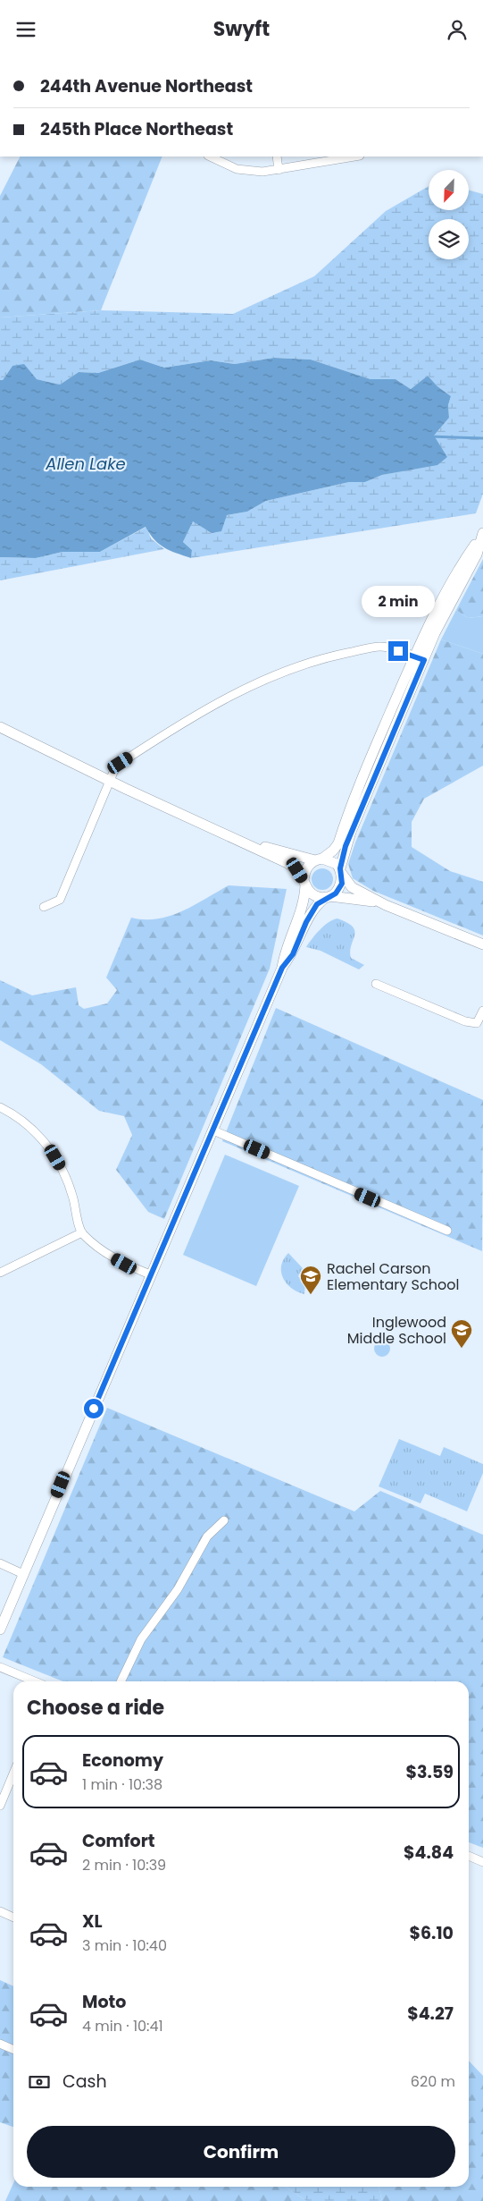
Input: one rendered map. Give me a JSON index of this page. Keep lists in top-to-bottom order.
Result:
{
  "water": ["Allen Lake"],
  "places": {
    "school or university": ["Rachel Carson Elementary School", "Inglewood Middle School"]
  },
  "north": "bottom left",
  "page": {
    "header": "Swyft",
    "banner": ["244th Avenue Northeast", "245th Place Northeast"],
    "bubble": "2 min",
    "heading": "Choose a ride",
    "list": [
      {
        "name": "Economy",
        "note": "1 min · 10:38",
        "value": "$3.59"
      },
      {
        "name": "Comfort",
        "note": "2 min · 10:39",
        "value": "$4.84"
      },
      {
        "name": "XL",
        "note": "3 min · 10:40",
        "value": "$6.10"
      },
      {
        "name": "Moto",
        "note": "4 min · 10:41",
        "value": "$4.27"
      }
    ],
    "pay": ["Cash", "620 m"],
    "buttons": "Confirm"
  }
}
